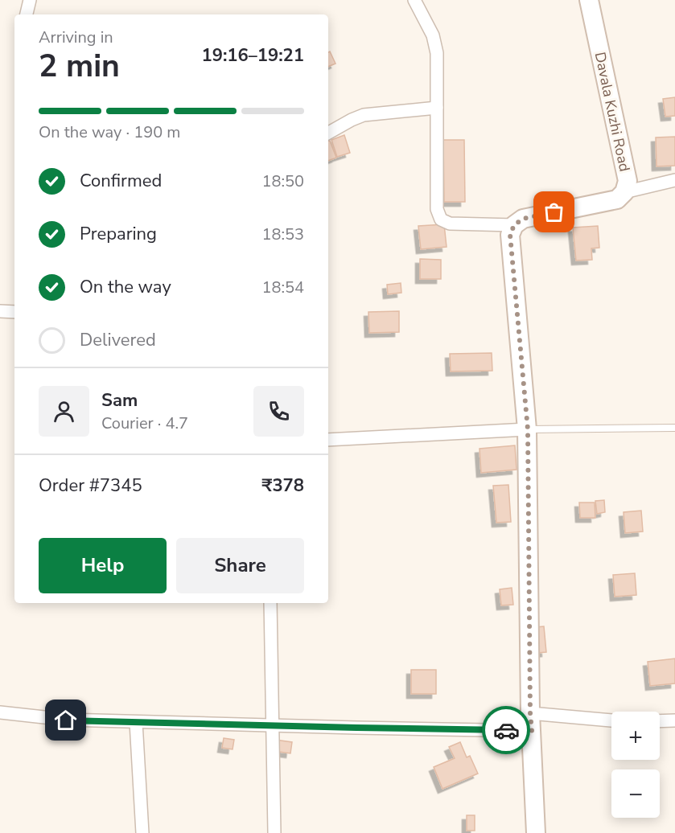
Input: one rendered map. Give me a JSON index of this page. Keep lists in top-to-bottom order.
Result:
{
  "streets": {
    "street": ["Davala Kuzhi Road"]
  },
  "page": {
    "heading": ["2 min", "Arriving in", "19:16–19:21"],
    "panel": [
      "Sam",
      "Courier · 4.7",
      "Order #7345",
      "₹378"
    ],
    "bar": "On the way · 190 m",
    "list": [
      ["Confirmed", "18:50"],
      ["Preparing", "18:53"],
      ["On the way", "18:54"],
      "Delivered"
    ],
    "buttons": ["Help", "Share"],
    "map_buttons": ["+", "−"]
  }
}
